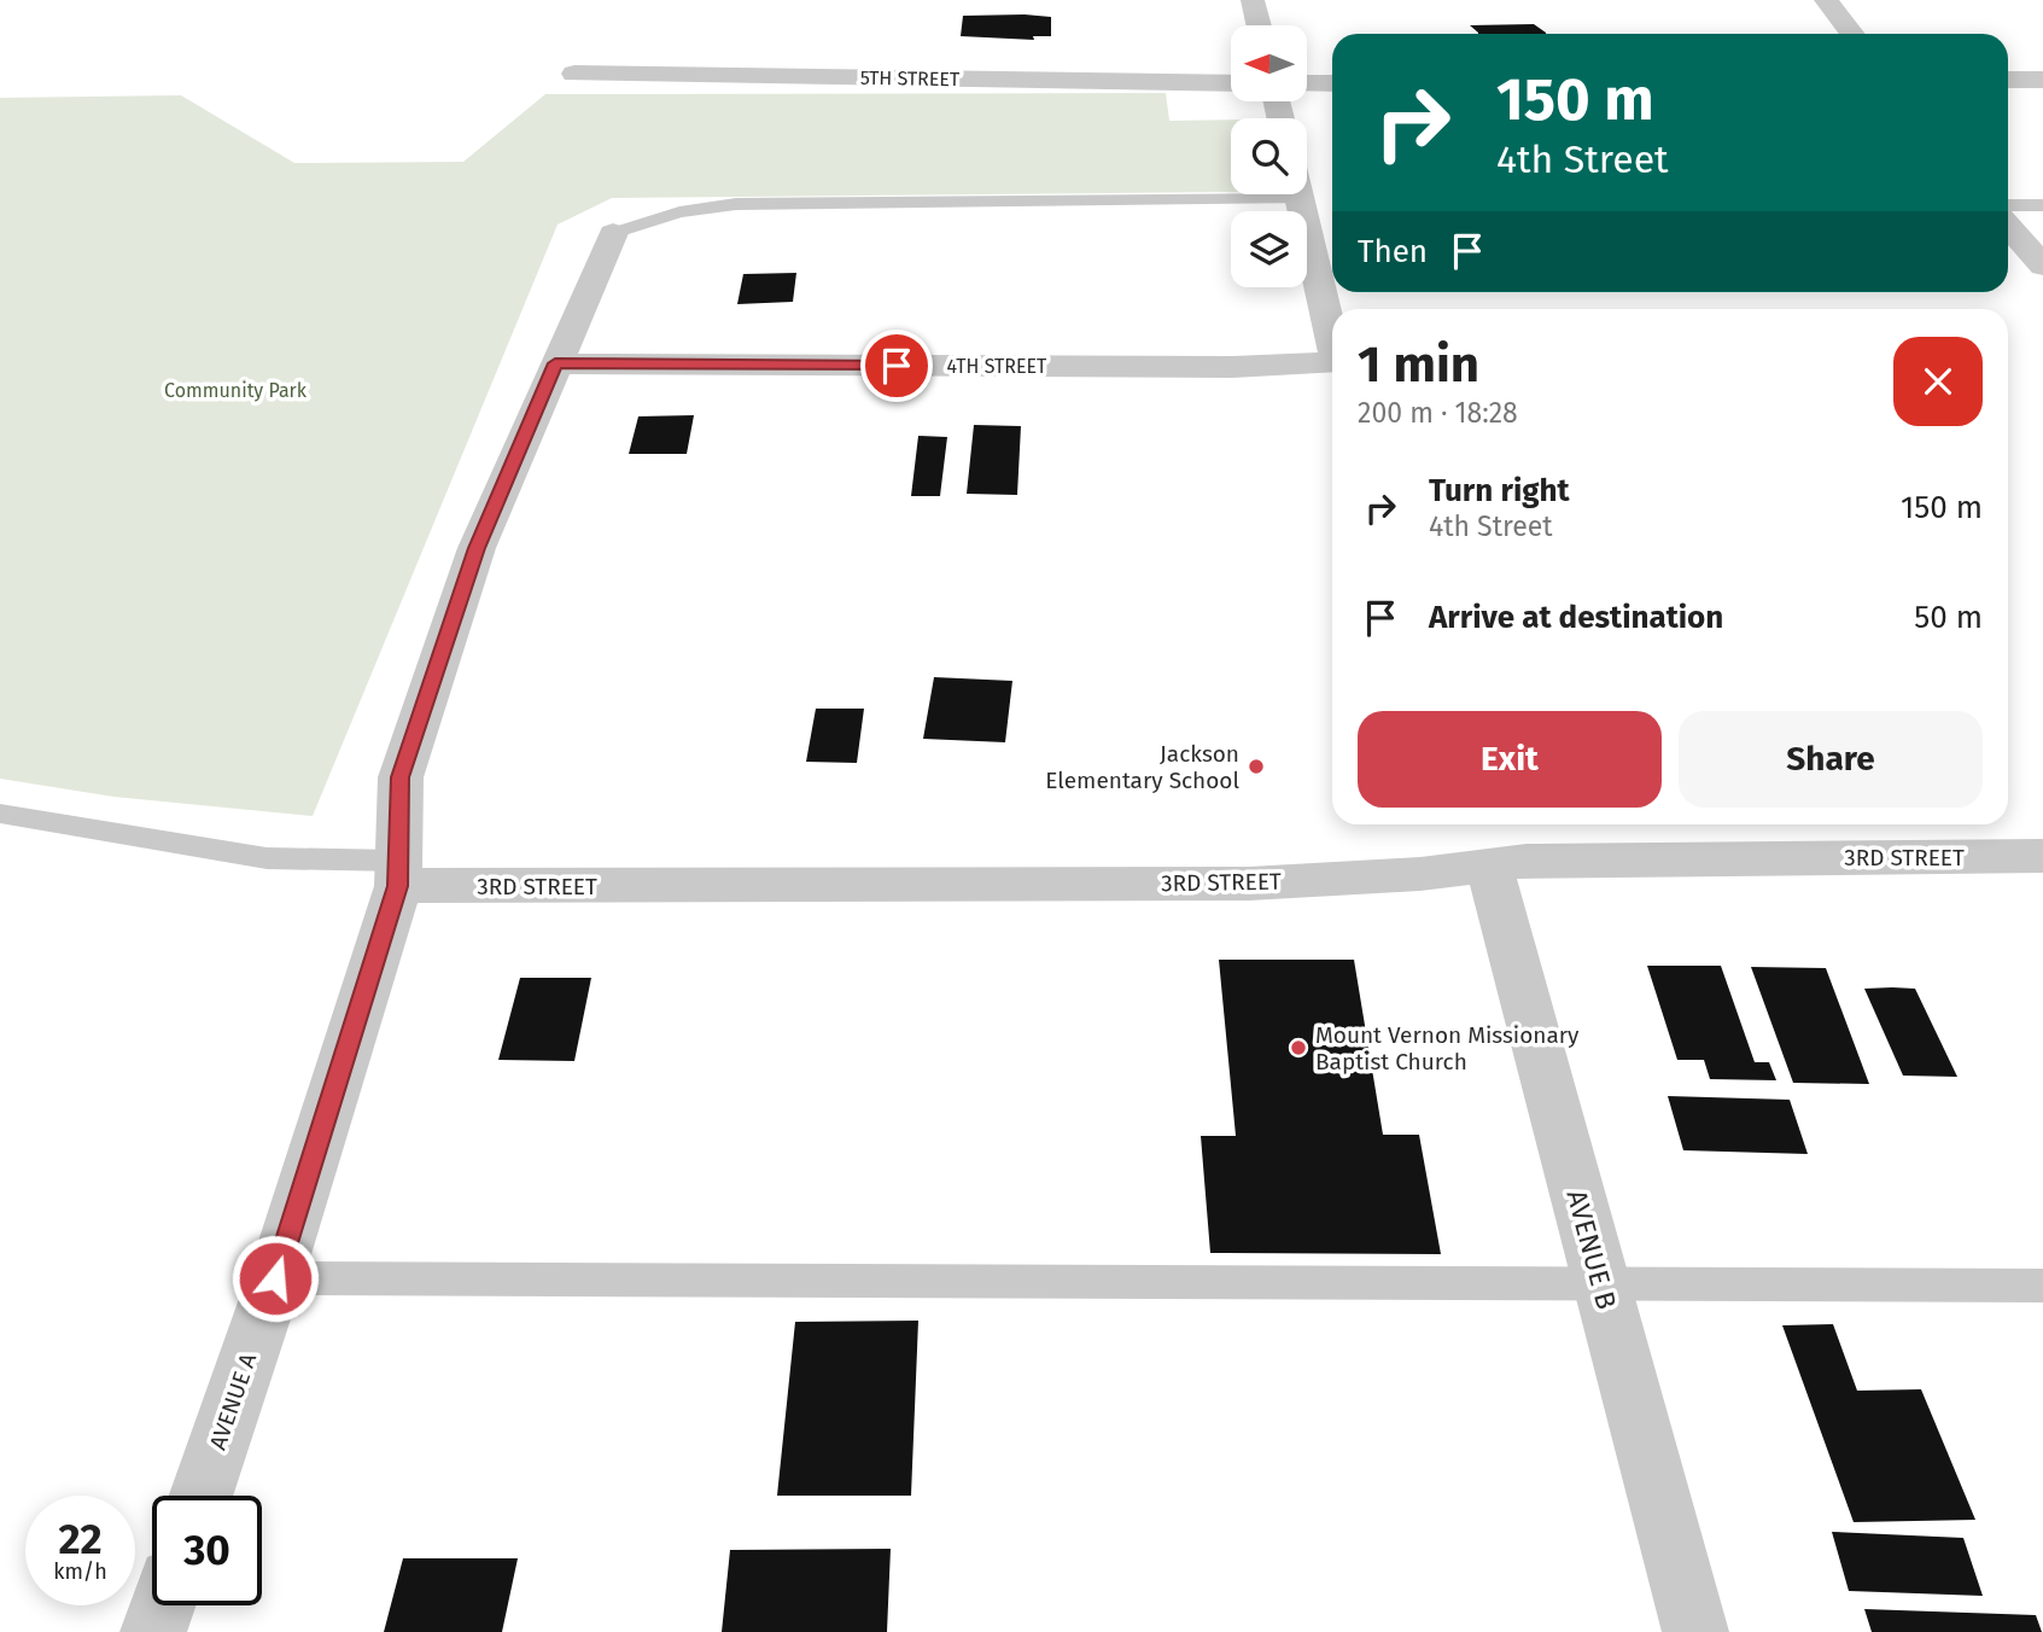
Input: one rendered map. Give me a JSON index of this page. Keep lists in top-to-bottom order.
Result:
{
  "streets": {
    "street": [
      "5TH STREET",
      "4TH STREET",
      "3RD STREET",
      "AVENUE B",
      "AVENUE A"
    ]
  },
  "crossings": [
    ["4TH STREET", "AVENUE A"],
    ["3RD STREET", "AVENUE B"],
    ["3RD STREET", "AVENUE A"]
  ],
  "parks": ["Community Park"],
  "places": ["Jackson Elementary School", "Mount Vernon Missionary Baptist Church"],
  "north": "left",
  "page": {
    "turn": ["150 m", "4th Street"],
    "then": "Then",
    "heading": ["1 min", "200 m · 18:28"],
    "list": [
      {
        "name": "Turn right",
        "note": "4th Street",
        "value": "150 m"
      },
      {
        "name": "Arrive at destination",
        "value": "50 m"
      }
    ],
    "buttons": ["Exit", "Share"],
    "speed": "22 km/h",
    "limit": "30"
  }
}
